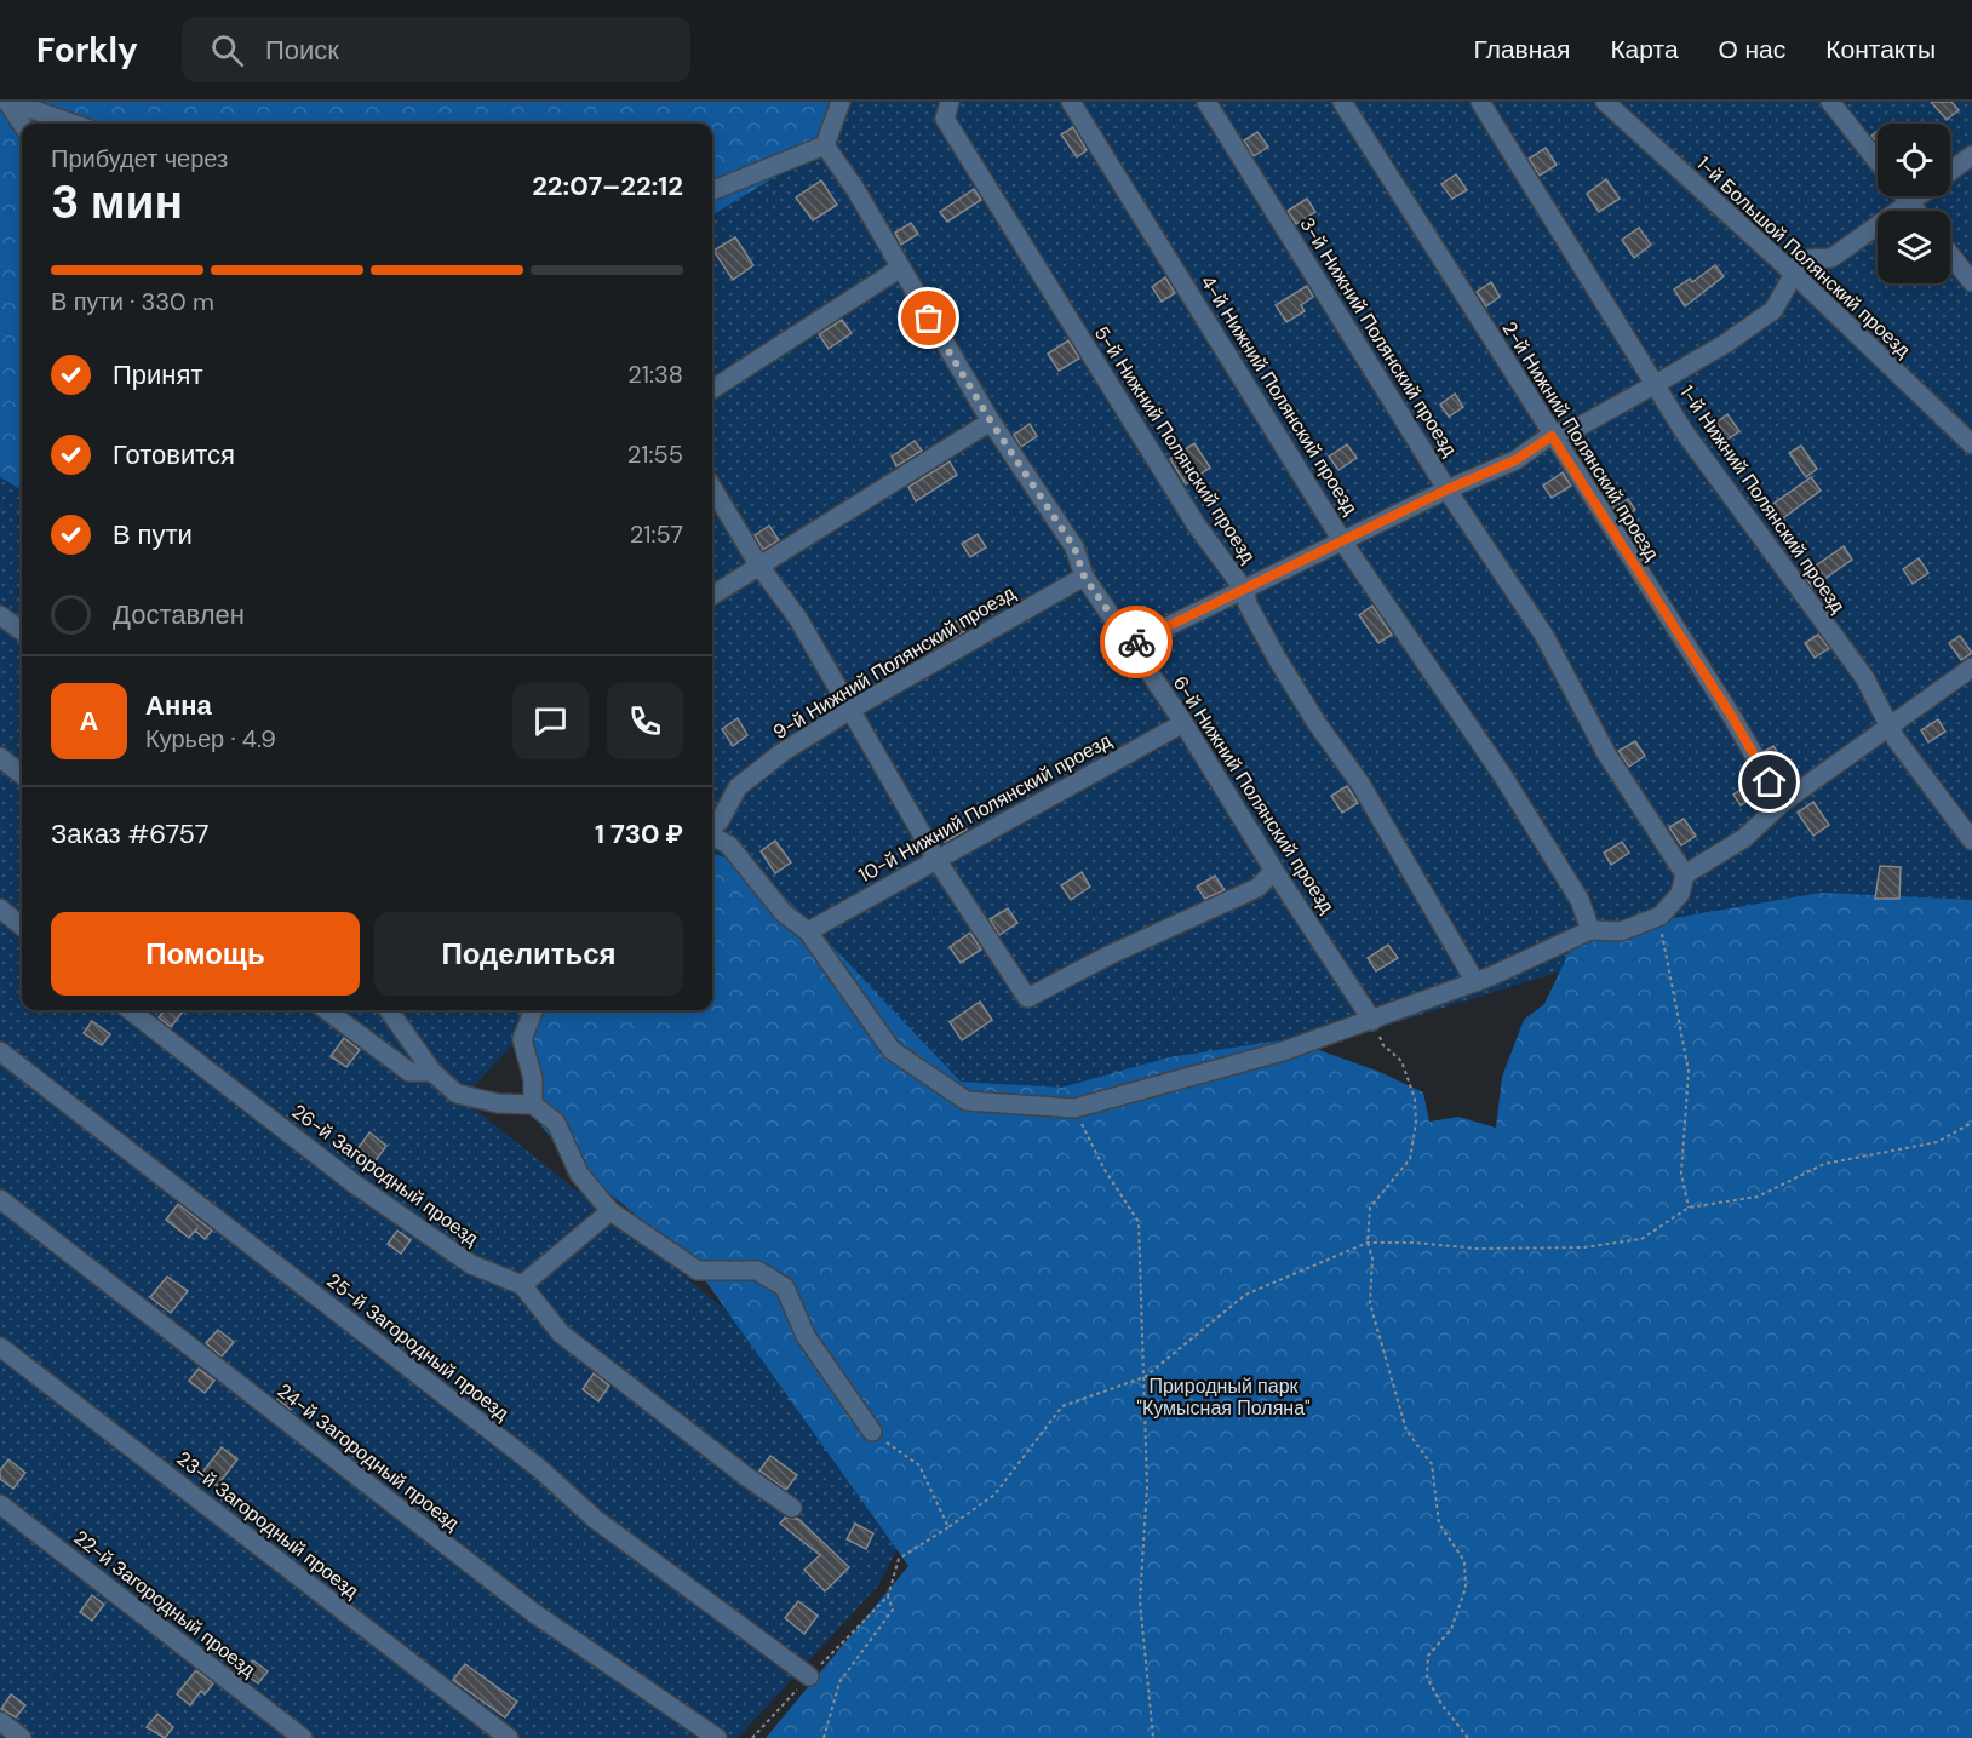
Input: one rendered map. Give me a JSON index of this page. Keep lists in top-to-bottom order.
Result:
{
  "streets": {
    "street": [
      "1-й Большой Полянский проезд",
      "3-й Нижний Полянский проезд",
      "4-й Нижний Полянский проезд",
      "2-й Нижний Полянский проезд",
      "5-й Нижний Полянский проезд",
      "1-й Нижний Полянский проезд",
      "9-й Нижний Полянский проезд",
      "6-й Нижний Полянский проезд",
      "10-й Нижний Полянский проезд",
      "26-й Загородный проезд",
      "25-й Загородный проезд",
      "24-й Загородный проезд",
      "23-й Загородный проезд",
      "22-й Загородный проезд"
    ]
  },
  "crossings": [
    ["9-й Нижний Полянский проезд", "6-й Нижний Полянский проезд"],
    ["6-й Нижний Полянский проезд", "10-й Нижний Полянский проезд"]
  ],
  "parks": ["Природный парк \"Кумысная Поляна\""],
  "page": {
    "header": "Forkly",
    "search": "Поиск",
    "nav": [
      "Главная",
      "Карта",
      "О нас",
      "Контакты"
    ],
    "heading": ["3 мин", "Прибудет через", "22:07–22:12"],
    "panel": [
      "Анна",
      "Курьер · 4.9",
      "Заказ #6757",
      "1 730 ₽"
    ],
    "bar": "В пути · 330 m",
    "list": [
      ["Принят", "21:38"],
      ["Готовится", "21:55"],
      ["В пути", "21:57"],
      "Доставлен"
    ],
    "round": "А",
    "buttons": ["Помощь", "Поделиться"]
  }
}
